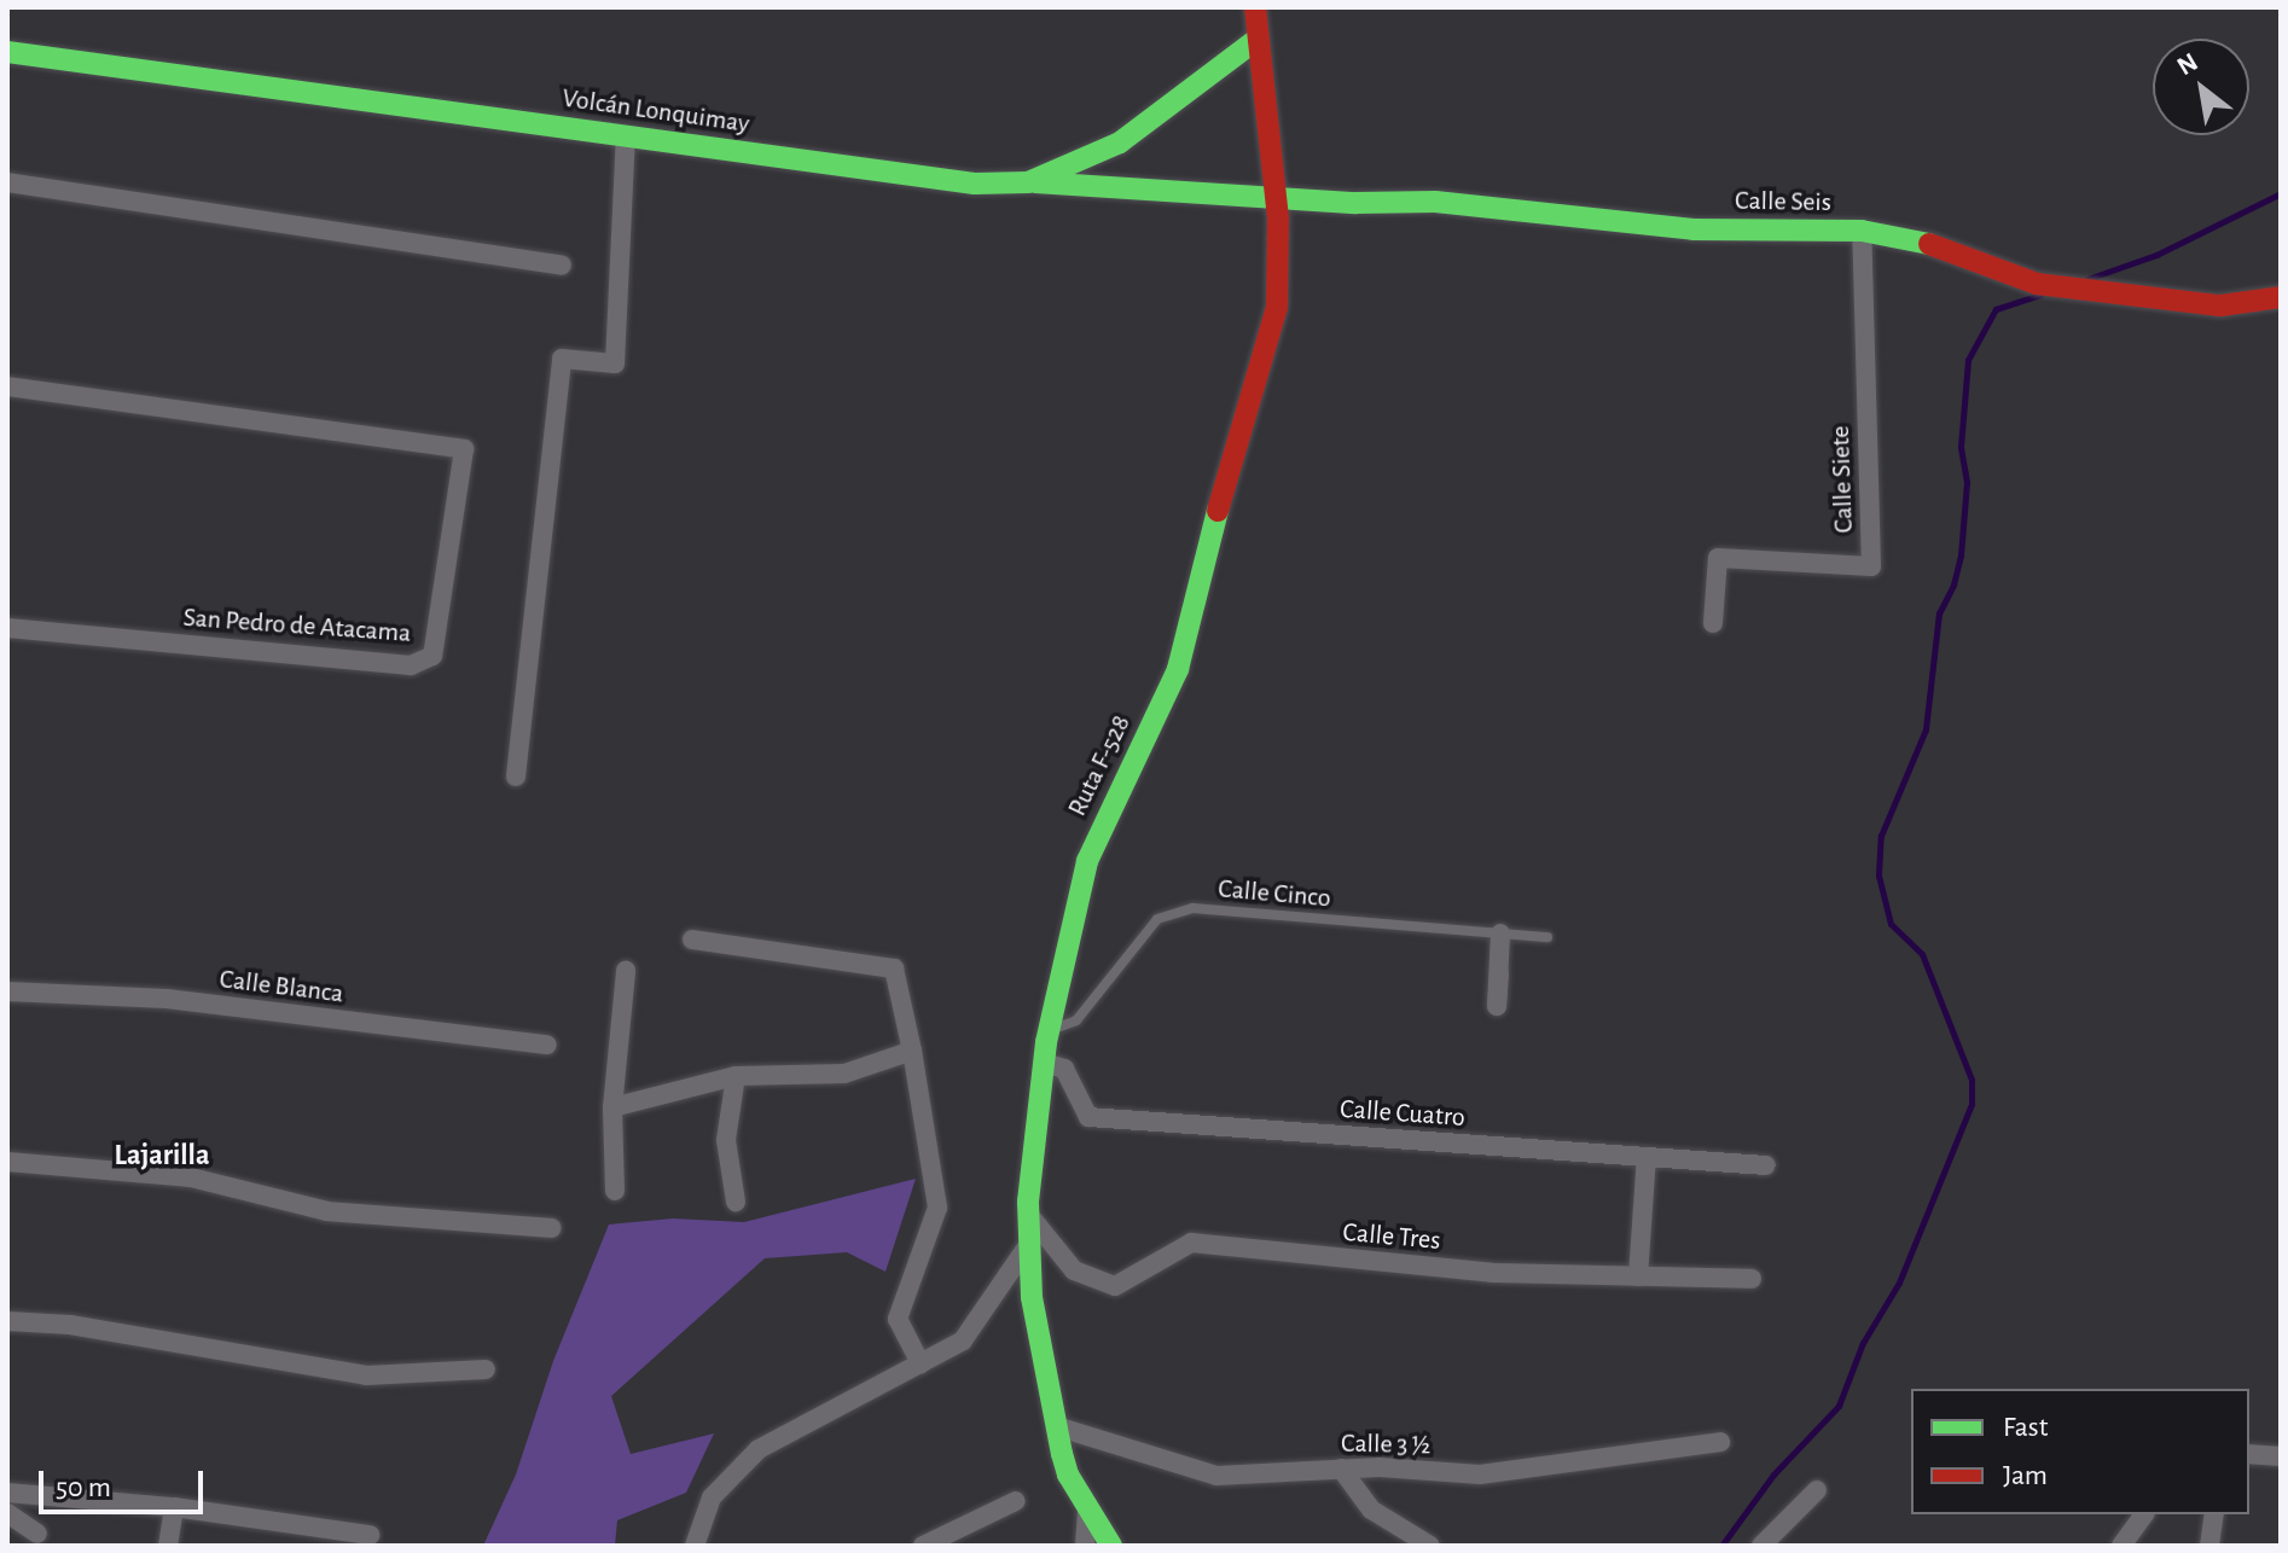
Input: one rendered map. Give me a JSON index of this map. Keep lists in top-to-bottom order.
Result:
{
  "streets": {
    "street": [
      "Volcán Lonquimay",
      "Calle Seis",
      "Calle Siete",
      "San Pedro de Atacama",
      "Ruta F-528",
      "Calle Blanca",
      "Calle Cuatro",
      "Calle Tres",
      "Calle 3 ½"
    ],
    "lane": ["Calle Cinco"]
  },
  "crossings": [
    ["Volcán Lonquimay", "Calle Seis"],
    ["Volcán Lonquimay", "Ruta F-528"],
    ["Calle Seis", "Calle Siete"],
    ["Calle Seis", "Ruta F-528"],
    ["Ruta F-528", "Calle Cinco"],
    ["Ruta F-528", "Calle Cuatro"],
    ["Ruta F-528", "Calle Tres"],
    ["Ruta F-528", "Calle 3 ½"]
  ],
  "districts": ["Lajarilla"],
  "legend": ["Fast", "Jam"],
  "scale_bar": "50 m",
  "north": "top left"
}
